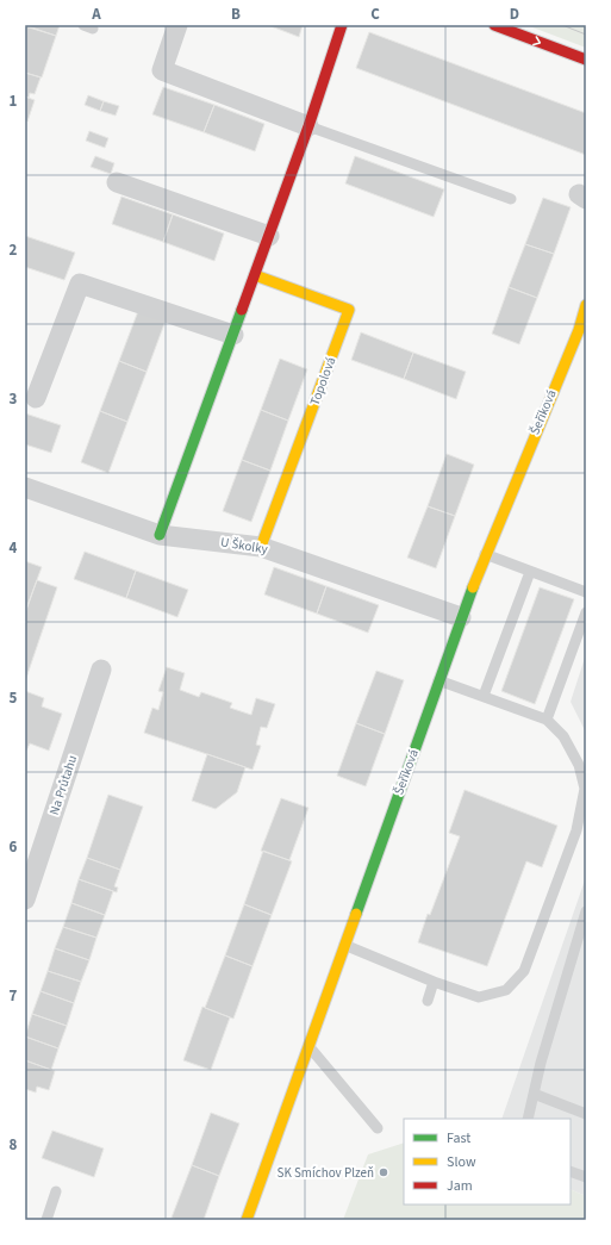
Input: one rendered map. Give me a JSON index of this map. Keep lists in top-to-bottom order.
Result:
{
  "streets": {
    "street": [
      "Topolová",
      "Šeříková",
      "U Školky",
      "Na Průtahu"
    ]
  },
  "crossings": [
    ["Topolová", "U Školky"],
    ["Šeříková", "U Školky"]
  ],
  "places": ["SK Smíchov Plzeň"],
  "legend": ["Fast", "Slow", "Jam"],
  "grid": {
    "columns": [
      "A",
      "B",
      "C",
      "D"
    ],
    "rows": [
      "1",
      "2",
      "3",
      "4",
      "5",
      "6",
      "7",
      "8"
    ]
  }
}
